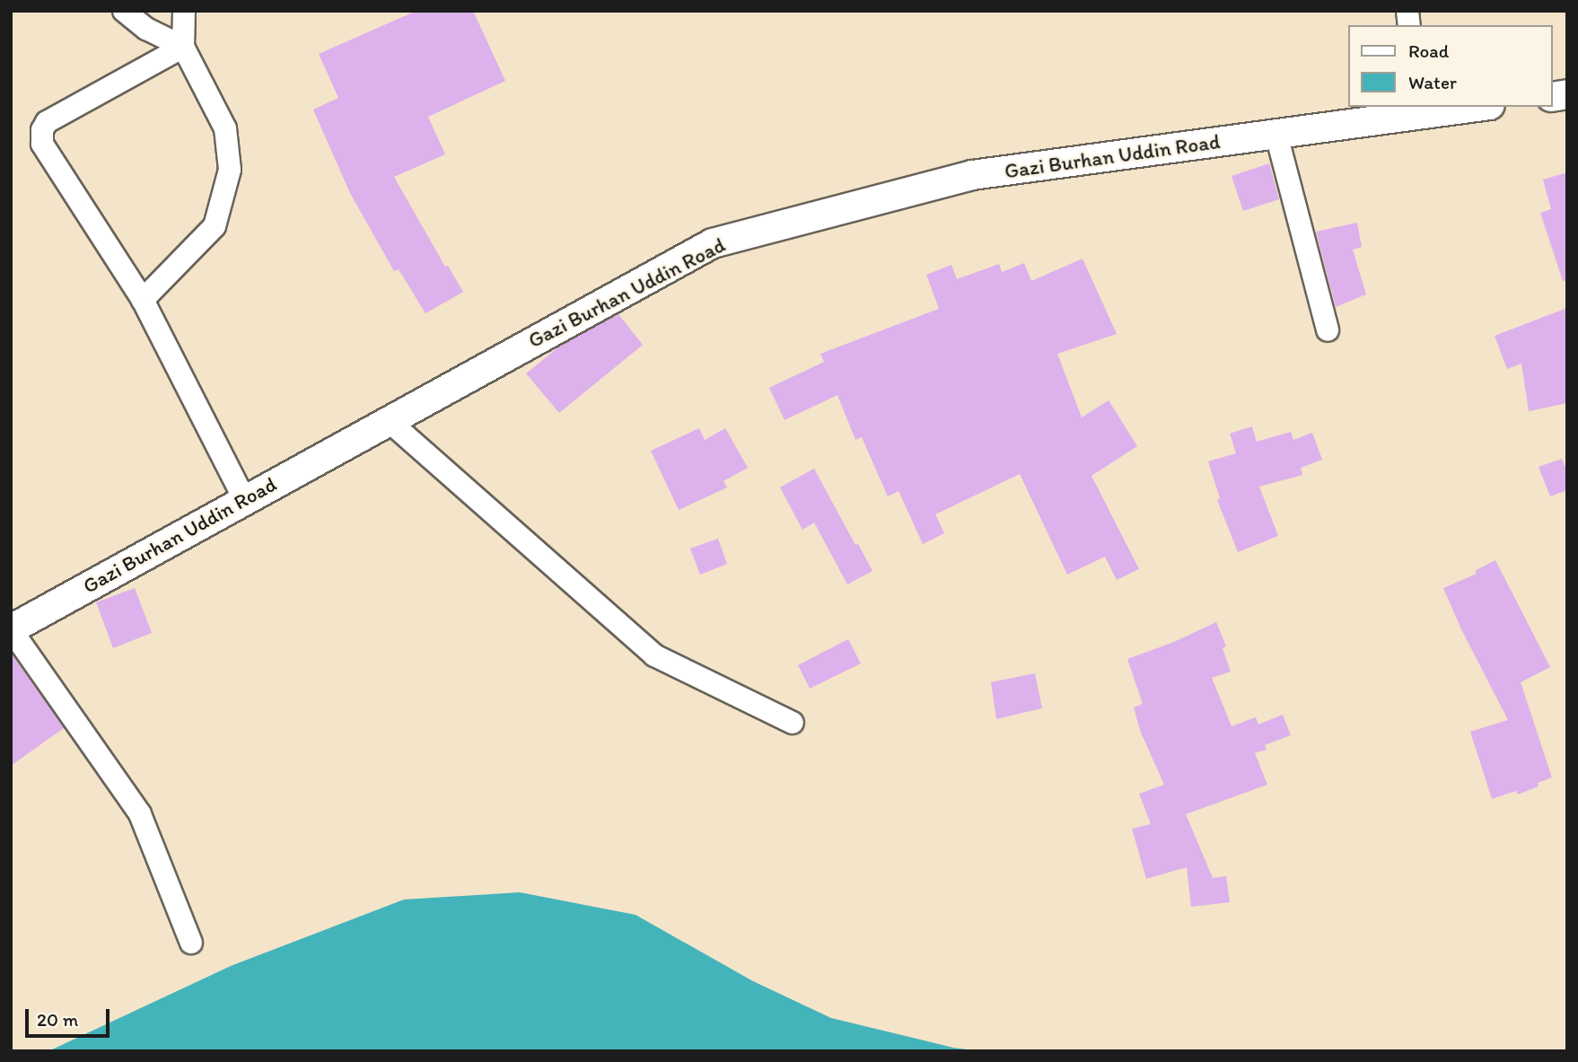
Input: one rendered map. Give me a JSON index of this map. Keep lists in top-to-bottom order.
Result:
{
  "streets": {
    "street": ["Gazi Burhan Uddin Road"]
  },
  "legend": ["Road", "Water"],
  "scale_bar": "20 m"
}
